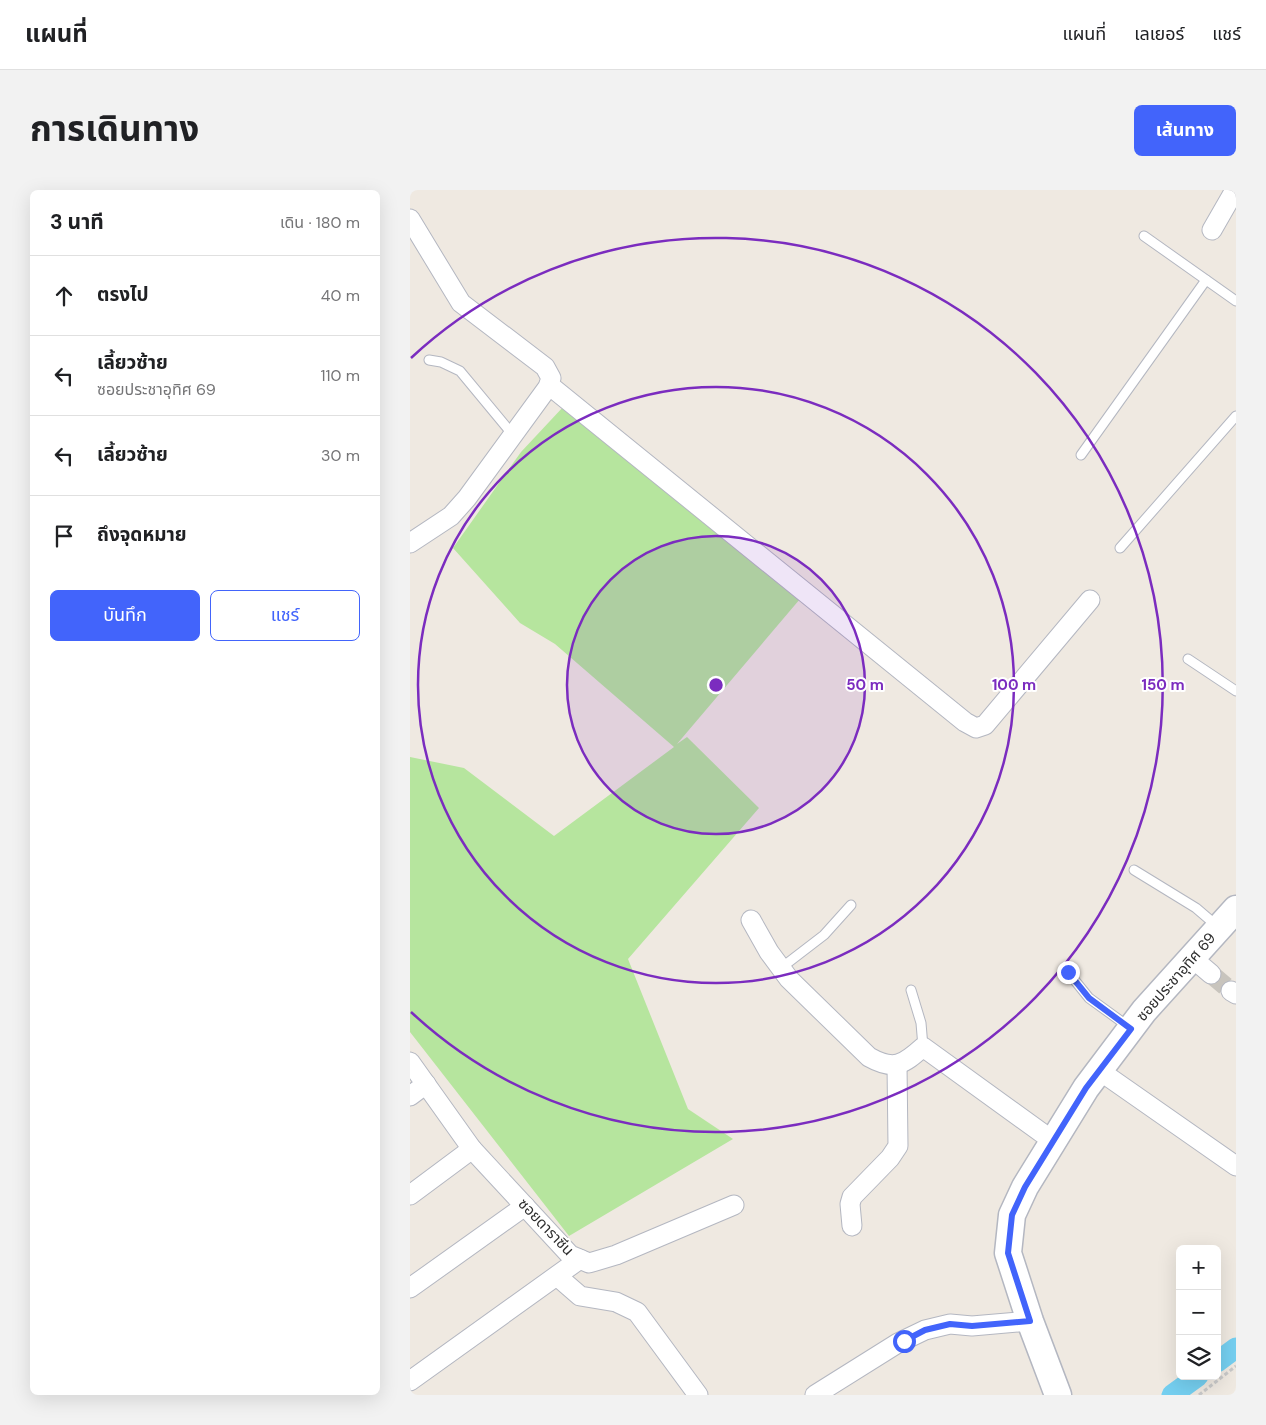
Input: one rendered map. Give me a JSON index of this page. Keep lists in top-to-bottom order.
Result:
{
  "streets": {
    "street": ["ซอยประชาอุทิศ 69", "ซอยดาราซีน"]
  },
  "page": {
    "header": "แผนที่",
    "nav": ["แผนที่", "เลเยอร์", "แชร์"],
    "title": "การเดินทาง",
    "buttons": [
      "เส้นทาง",
      ["บันทึก", "แชร์"]
    ],
    "heading": ["3 นาที", "เดิน · 180 m"],
    "list": [
      ["ตรงไป", "40 m"],
      ["เลี้ยวซ้าย", "ซอยประชาอุทิศ 69", "110 m"],
      ["เลี้ยวซ้าย", "30 m"],
      "ถึงจุดหมาย"
    ],
    "map_buttons": ["+", "−"]
  },
  "rings": ["50 m", "100 m", "150 m"]
}
